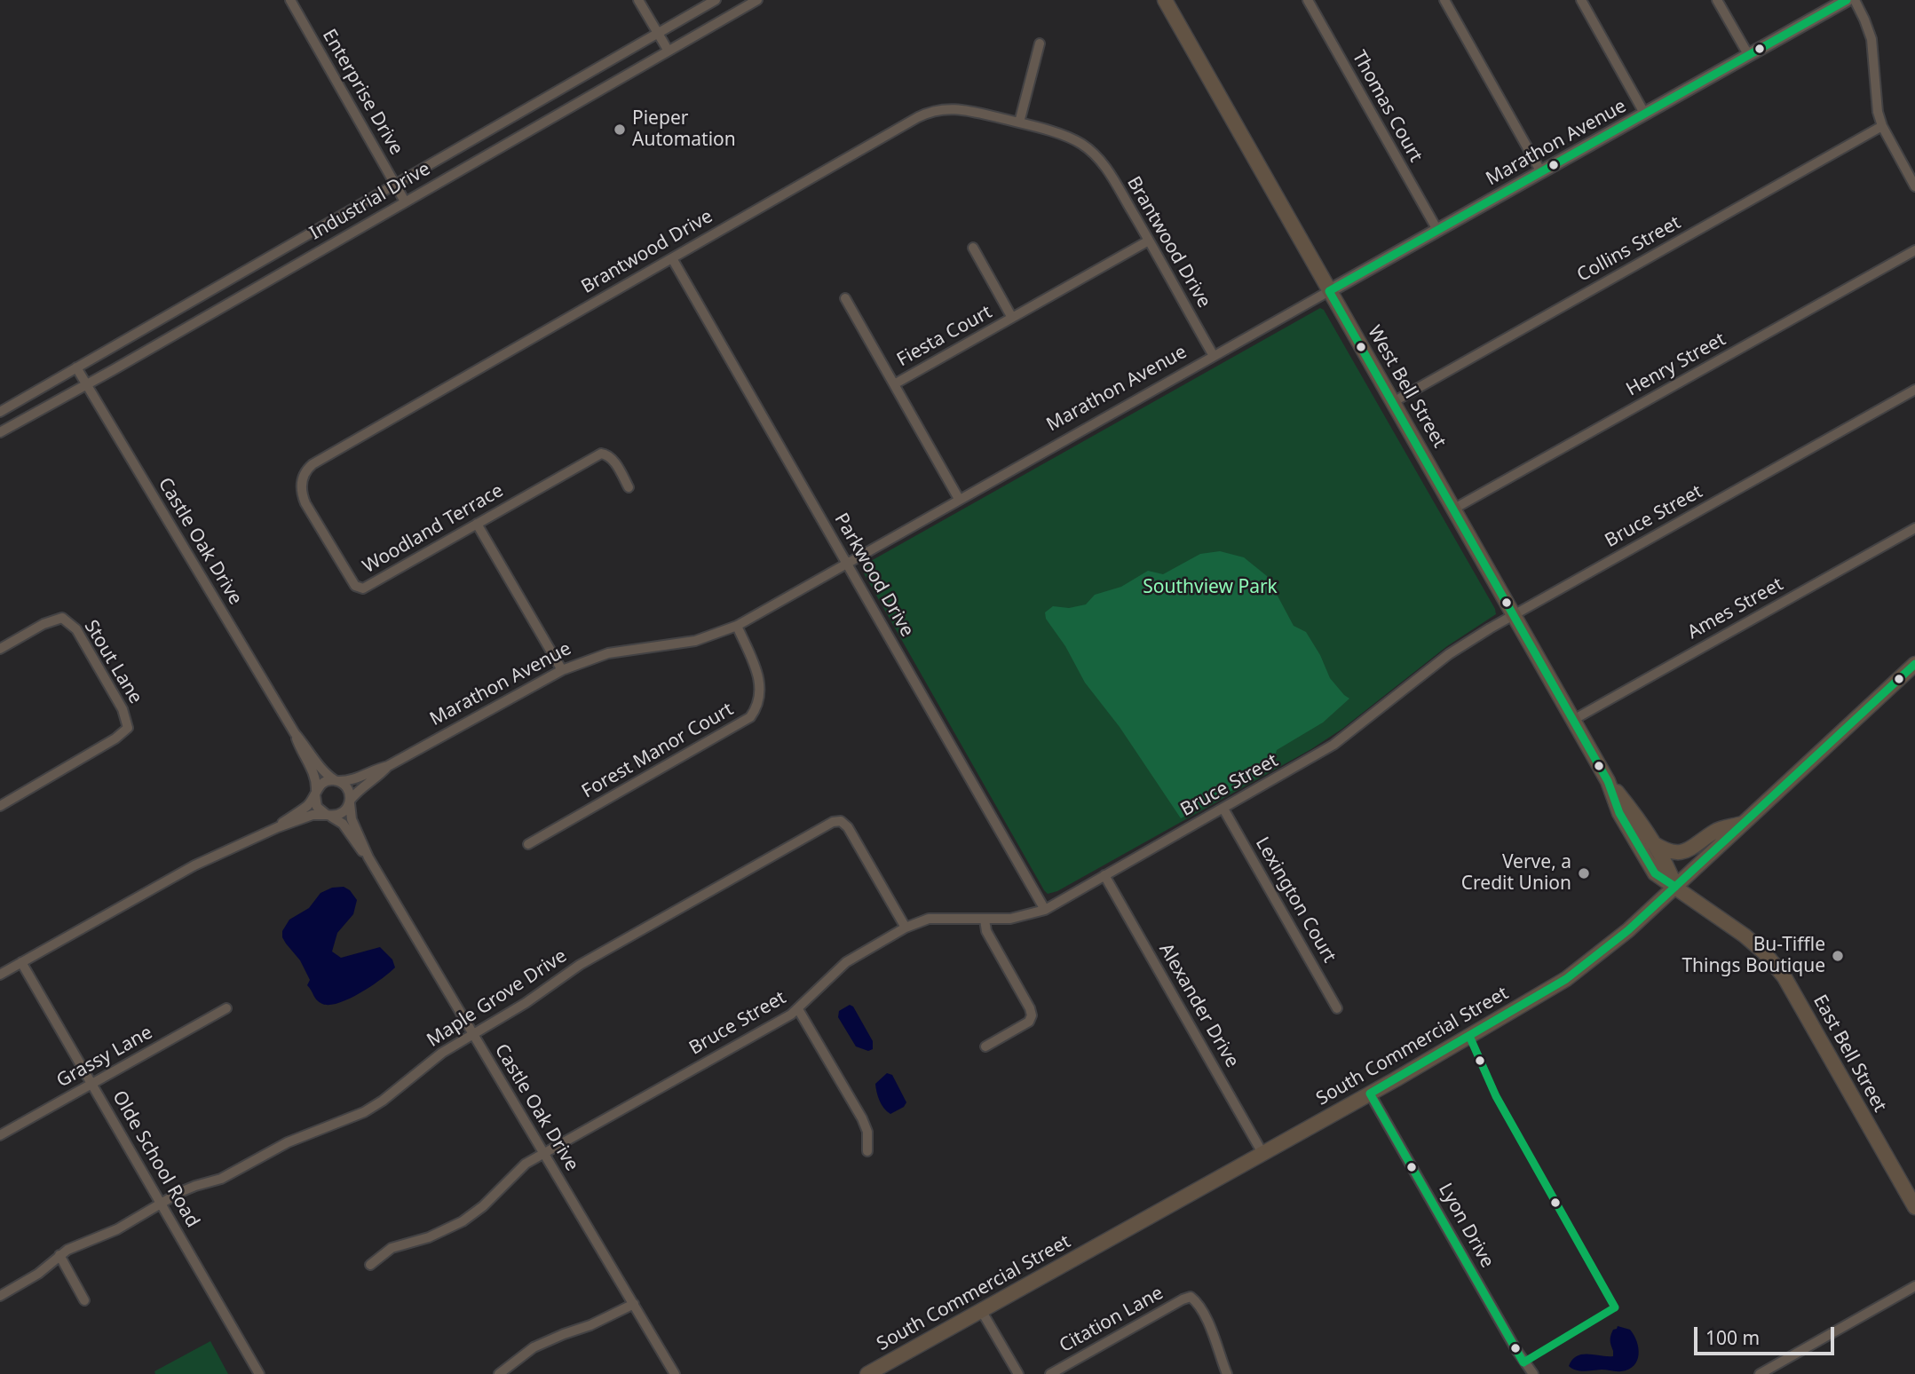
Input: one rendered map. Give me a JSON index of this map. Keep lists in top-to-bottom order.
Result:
{
  "streets": {
    "main road": ["West Bell Street", "South Commercial Street", "East Bell Street"],
    "street": [
      "Enterprise Drive",
      "Thomas Court",
      "Marathon Avenue",
      "Industrial Drive",
      "Brantwood Drive",
      "Collins Street",
      "Fiesta Court",
      "Henry Street",
      "Bruce Street",
      "Woodland Terrace",
      "Castle Oak Drive",
      "Parkwood Drive",
      "Ames Street",
      "Stout Lane",
      "Forest Manor Court",
      "Lexington Court",
      "Maple Grove Drive",
      "Alexander Drive",
      "Grassy Lane",
      "Olde School Road",
      "Lyon Drive",
      "Citation Lane"
    ]
  },
  "crossings": [
    ["Enterprise Drive", "Industrial Drive"],
    ["Thomas Court", "Marathon Avenue"],
    ["Marathon Avenue", "Brantwood Drive"],
    ["Marathon Avenue", "Fiesta Court"],
    ["Marathon Avenue", "West Bell Street"],
    ["Marathon Avenue", "Castle Oak Drive"],
    ["Marathon Avenue", "Parkwood Drive"],
    ["Marathon Avenue", "Forest Manor Court"],
    ["Industrial Drive", "Castle Oak Drive"],
    ["Brantwood Drive", "Fiesta Court"],
    ["Brantwood Drive", "Woodland Terrace"],
    ["Brantwood Drive", "Parkwood Drive"],
    ["Collins Street", "West Bell Street"],
    ["Henry Street", "West Bell Street"],
    ["West Bell Street", "Bruce Street"],
    ["West Bell Street", "Ames Street"],
    ["West Bell Street", "South Commercial Street"],
    ["West Bell Street", "East Bell Street"],
    ["Bruce Street", "Castle Oak Drive"],
    ["Bruce Street", "Parkwood Drive"],
    ["Bruce Street", "Lexington Court"],
    ["Bruce Street", "Maple Grove Drive"],
    ["Bruce Street", "Alexander Drive"],
    ["Castle Oak Drive", "Maple Grove Drive"],
    ["Maple Grove Drive", "Olde School Road"],
    ["Alexander Drive", "South Commercial Street"],
    ["South Commercial Street", "East Bell Street"],
    ["South Commercial Street", "Lyon Drive"],
    ["Grassy Lane", "Olde School Road"]
  ],
  "parks": ["Southview Park"],
  "places": ["Pieper Automation", "Verve, a Credit Union", "Bu-Tiffle Things Boutique"],
  "scale_bar": "100 m"
}
